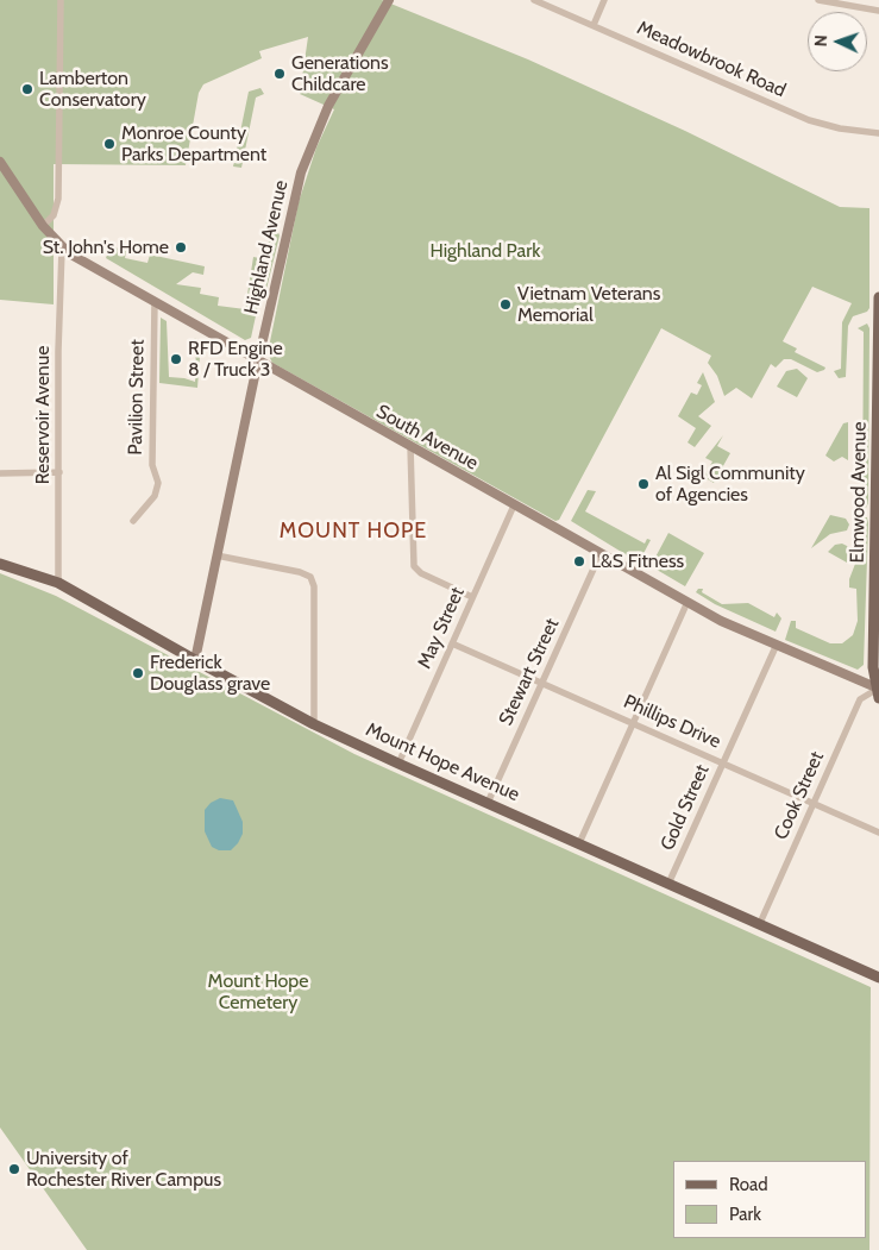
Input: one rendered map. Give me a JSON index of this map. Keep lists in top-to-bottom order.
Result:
{
  "streets": {
    "main road": [
      "Highland Avenue",
      "South Avenue",
      "Elmwood Avenue",
      "Mount Hope Avenue"
    ],
    "street": [
      "Meadowbrook Road",
      "Pavilion Street",
      "Reservoir Avenue",
      "May Street",
      "Stewart Street",
      "Phillips Drive",
      "Cook Street",
      "Gold Street"
    ]
  },
  "crossings": [
    ["Highland Avenue", "South Avenue"],
    ["Highland Avenue", "Mount Hope Avenue"],
    ["Pavilion Street", "South Avenue"],
    ["Reservoir Avenue", "South Avenue"],
    ["Reservoir Avenue", "Mount Hope Avenue"],
    ["South Avenue", "Elmwood Avenue"],
    ["South Avenue", "May Street"],
    ["South Avenue", "Stewart Street"],
    ["South Avenue", "Cook Street"],
    ["South Avenue", "Gold Street"],
    ["Elmwood Avenue", "Cook Street"],
    ["May Street", "Phillips Drive"],
    ["May Street", "Mount Hope Avenue"],
    ["Stewart Street", "Phillips Drive"],
    ["Stewart Street", "Mount Hope Avenue"],
    ["Phillips Drive", "Cook Street"],
    ["Phillips Drive", "Gold Street"],
    ["Mount Hope Avenue", "Cook Street"],
    ["Mount Hope Avenue", "Gold Street"]
  ],
  "districts": ["MOUNT HOPE"],
  "parks": ["Highland Park", "Mount Hope Cemetery"],
  "places": [
    "Generations Childcare",
    "Lamberton Conservatory",
    "Monroe County Parks Department",
    "St. John's Home",
    "Vietnam Veterans Memorial",
    "RFD Engine 8 / Truck 3",
    "Al Sigl Community of Agencies",
    "L&S Fitness",
    "Frederick Douglass grave",
    "University of Rochester River Campus"
  ],
  "legend": ["Road", "Park"],
  "north": "left"
}
